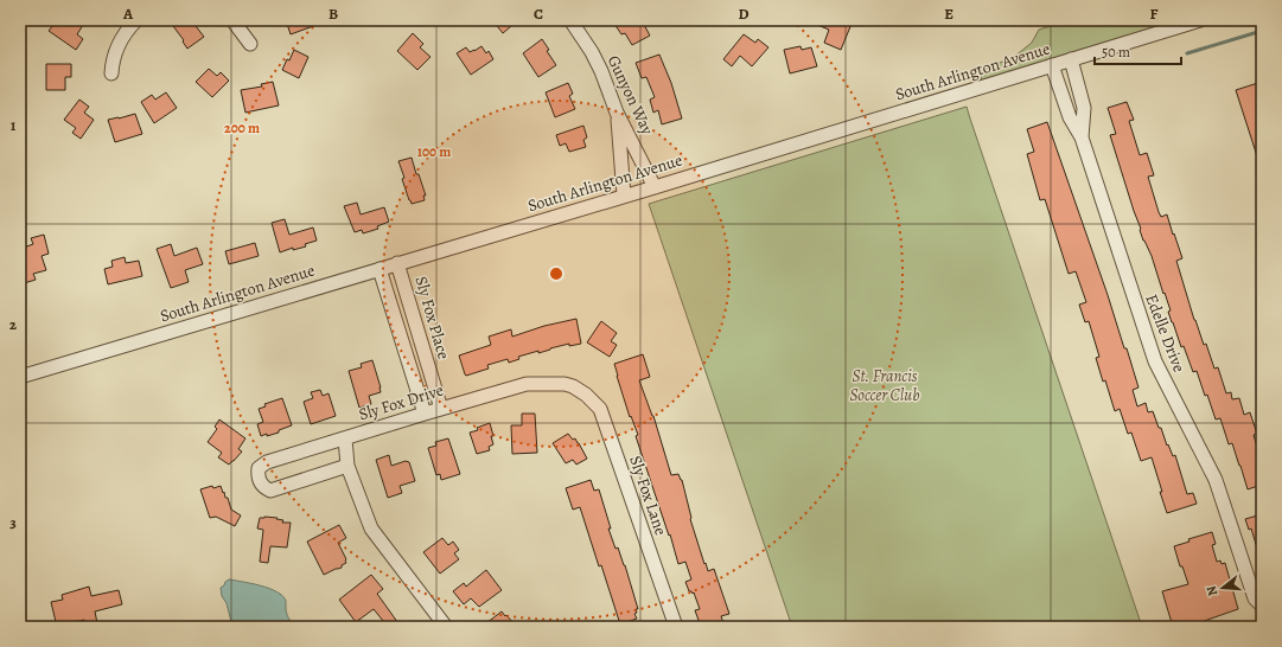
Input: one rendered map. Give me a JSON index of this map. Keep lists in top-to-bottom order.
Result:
{
  "streets": {
    "street": [
      "South Arlington Avenue",
      "Gunyon Way",
      "Sly Fox Place",
      "Edelle Drive",
      "Sly Fox Drive",
      "Sly Fox Lane"
    ]
  },
  "crossings": [
    ["South Arlington Avenue", "Gunyon Way"],
    ["South Arlington Avenue", "Sly Fox Place"],
    ["South Arlington Avenue", "Edelle Drive"],
    ["Sly Fox Place", "Sly Fox Drive"],
    ["Sly Fox Drive", "Sly Fox Lane"]
  ],
  "parks": ["St. Francis Soccer Club"],
  "scale_bar": "50 m",
  "north": "left",
  "grid": {
    "columns": [
      "A",
      "B",
      "C",
      "D",
      "E",
      "F"
    ],
    "rows": ["1", "2", "3"]
  },
  "rings": ["200 m", "100 m"]
}
